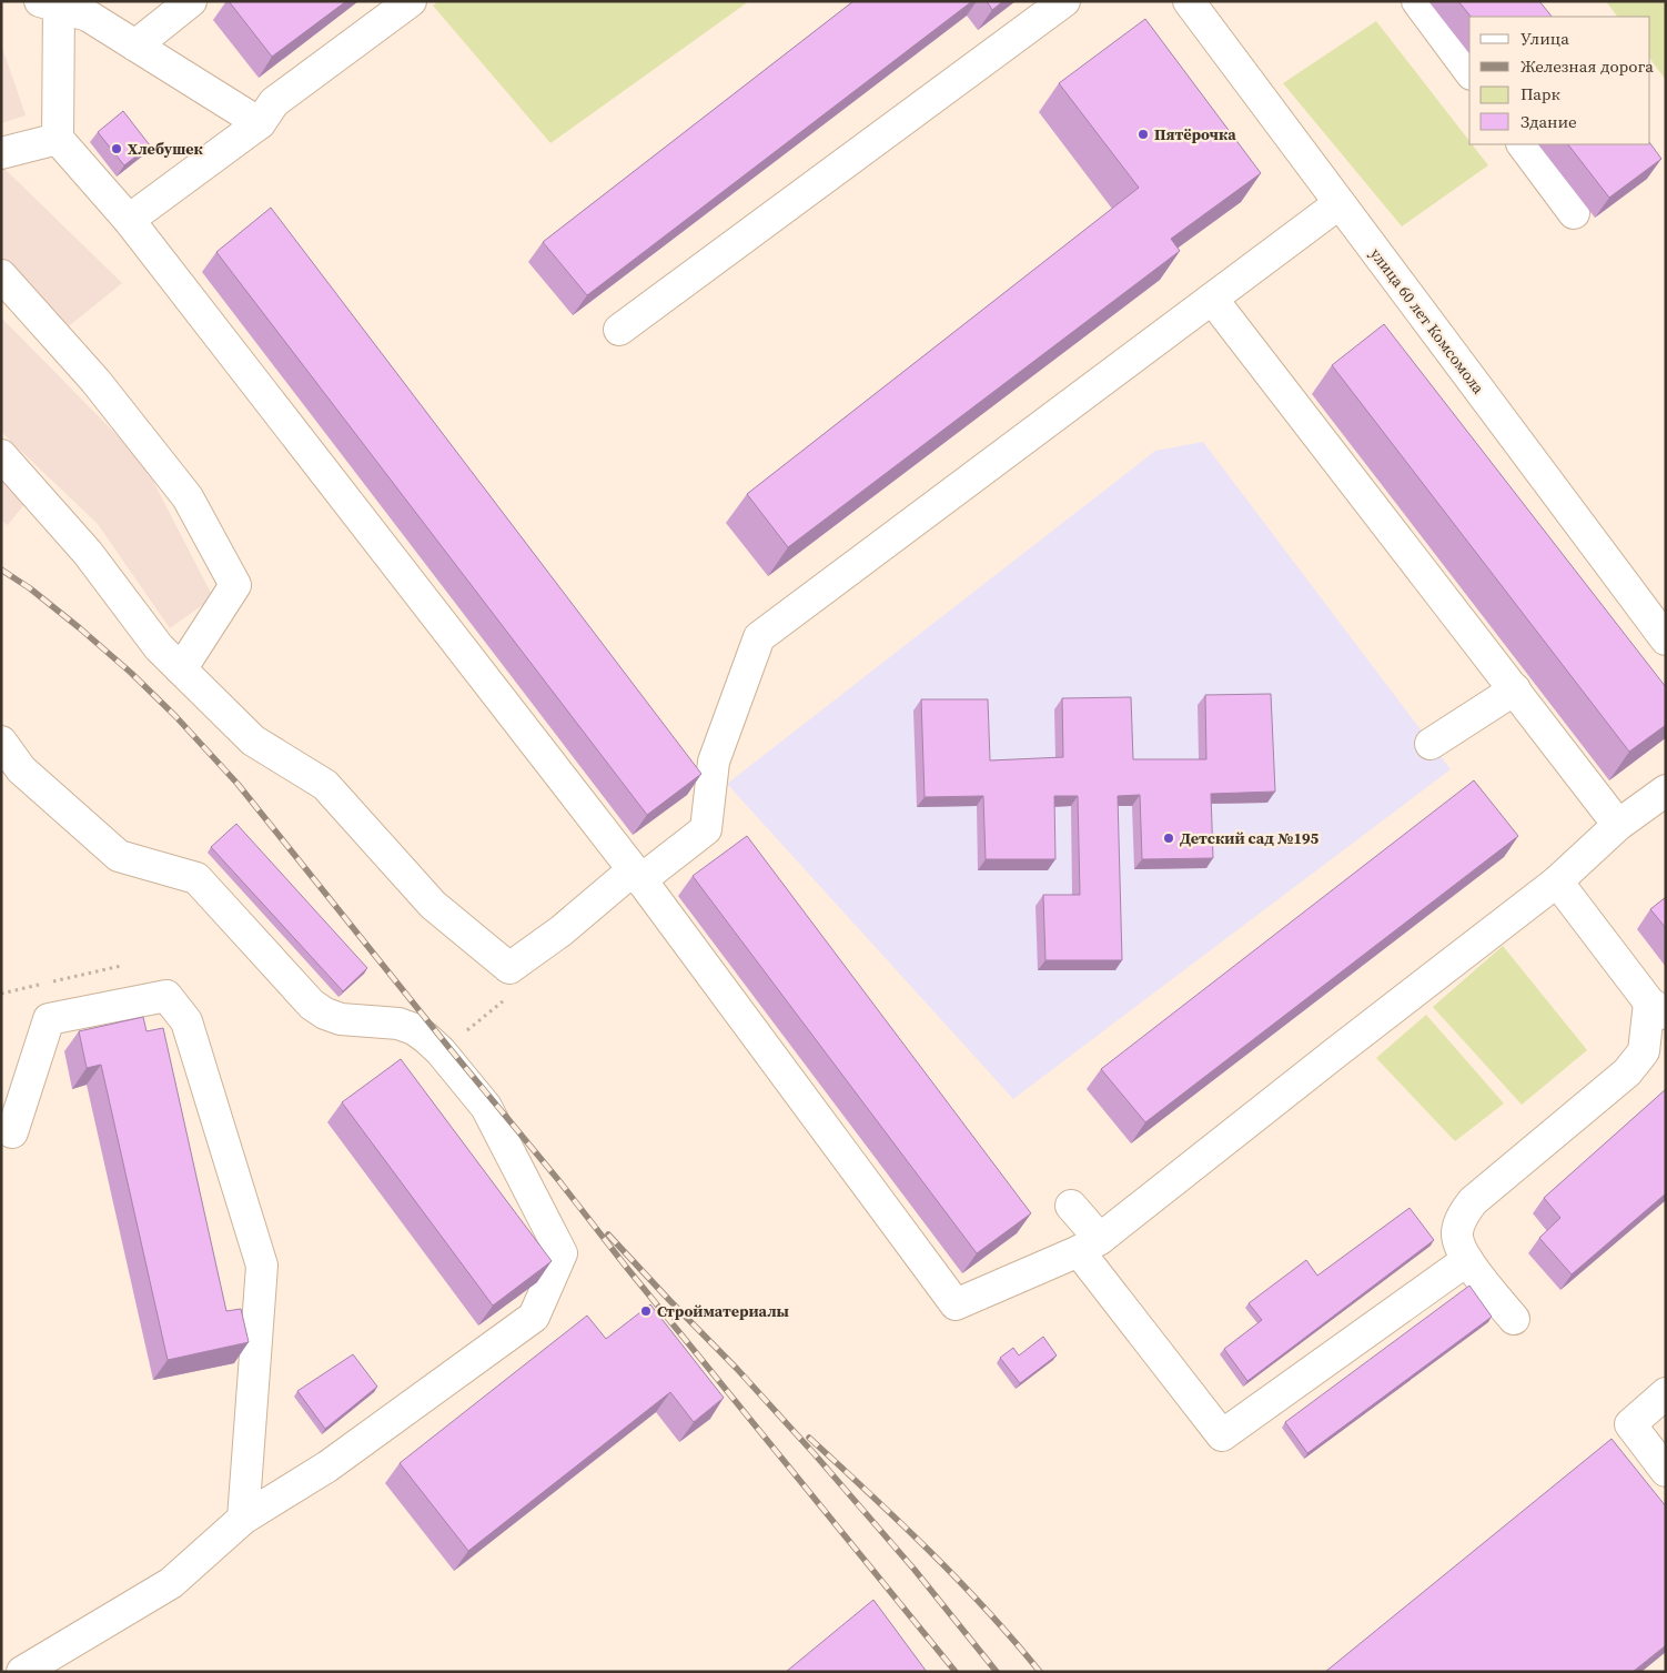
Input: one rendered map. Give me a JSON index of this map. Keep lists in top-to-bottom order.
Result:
{
  "streets": {
    "street": ["улица 60 лет Комсомола"]
  },
  "places": [
    "Пятёрочка",
    "Хлебушек",
    "Детский сад №195",
    "Стройматериалы"
  ],
  "legend": [
    "Улица",
    "Железная дорога",
    "Парк",
    "Здание"
  ]
}
